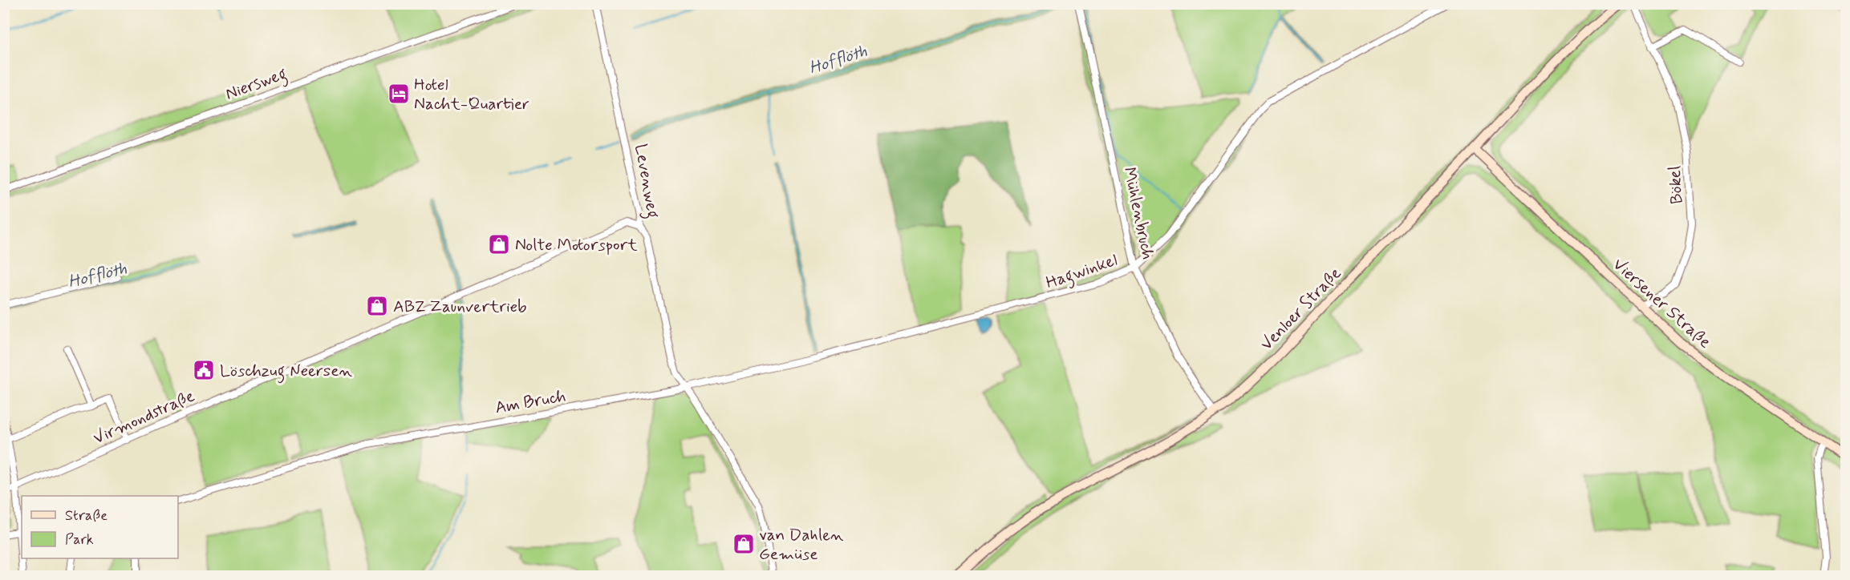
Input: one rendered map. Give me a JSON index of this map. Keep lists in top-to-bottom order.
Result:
{
  "streets": {
    "main road": ["Viersener Straße", "Venloer Straße"],
    "street": [
      "Niersweg",
      "Levenweg",
      "Bökel",
      "Mühlenbruch",
      "Hagwinkel",
      "Am Bruch",
      "Virmondstraße"
    ]
  },
  "crossings": [
    ["Levenweg", "Hagwinkel"],
    ["Levenweg", "Am Bruch"],
    ["Levenweg", "Virmondstraße"],
    ["Bökel", "Viersener Straße"],
    ["Mühlenbruch", "Hagwinkel"],
    ["Mühlenbruch", "Venloer Straße"],
    ["Hagwinkel", "Am Bruch"],
    ["Viersener Straße", "Venloer Straße"]
  ],
  "water": ["Hofflöth"],
  "places": {
    "hotel": ["Hotel Nacht-Quartier"],
    "shop": ["Nolte Motorsport", "ABZ Zaunvertrieb", "van Dahlen Gemüse"],
    "public building": ["Löschzug Neersen"]
  },
  "legend": ["Straße", "Park"]
}
